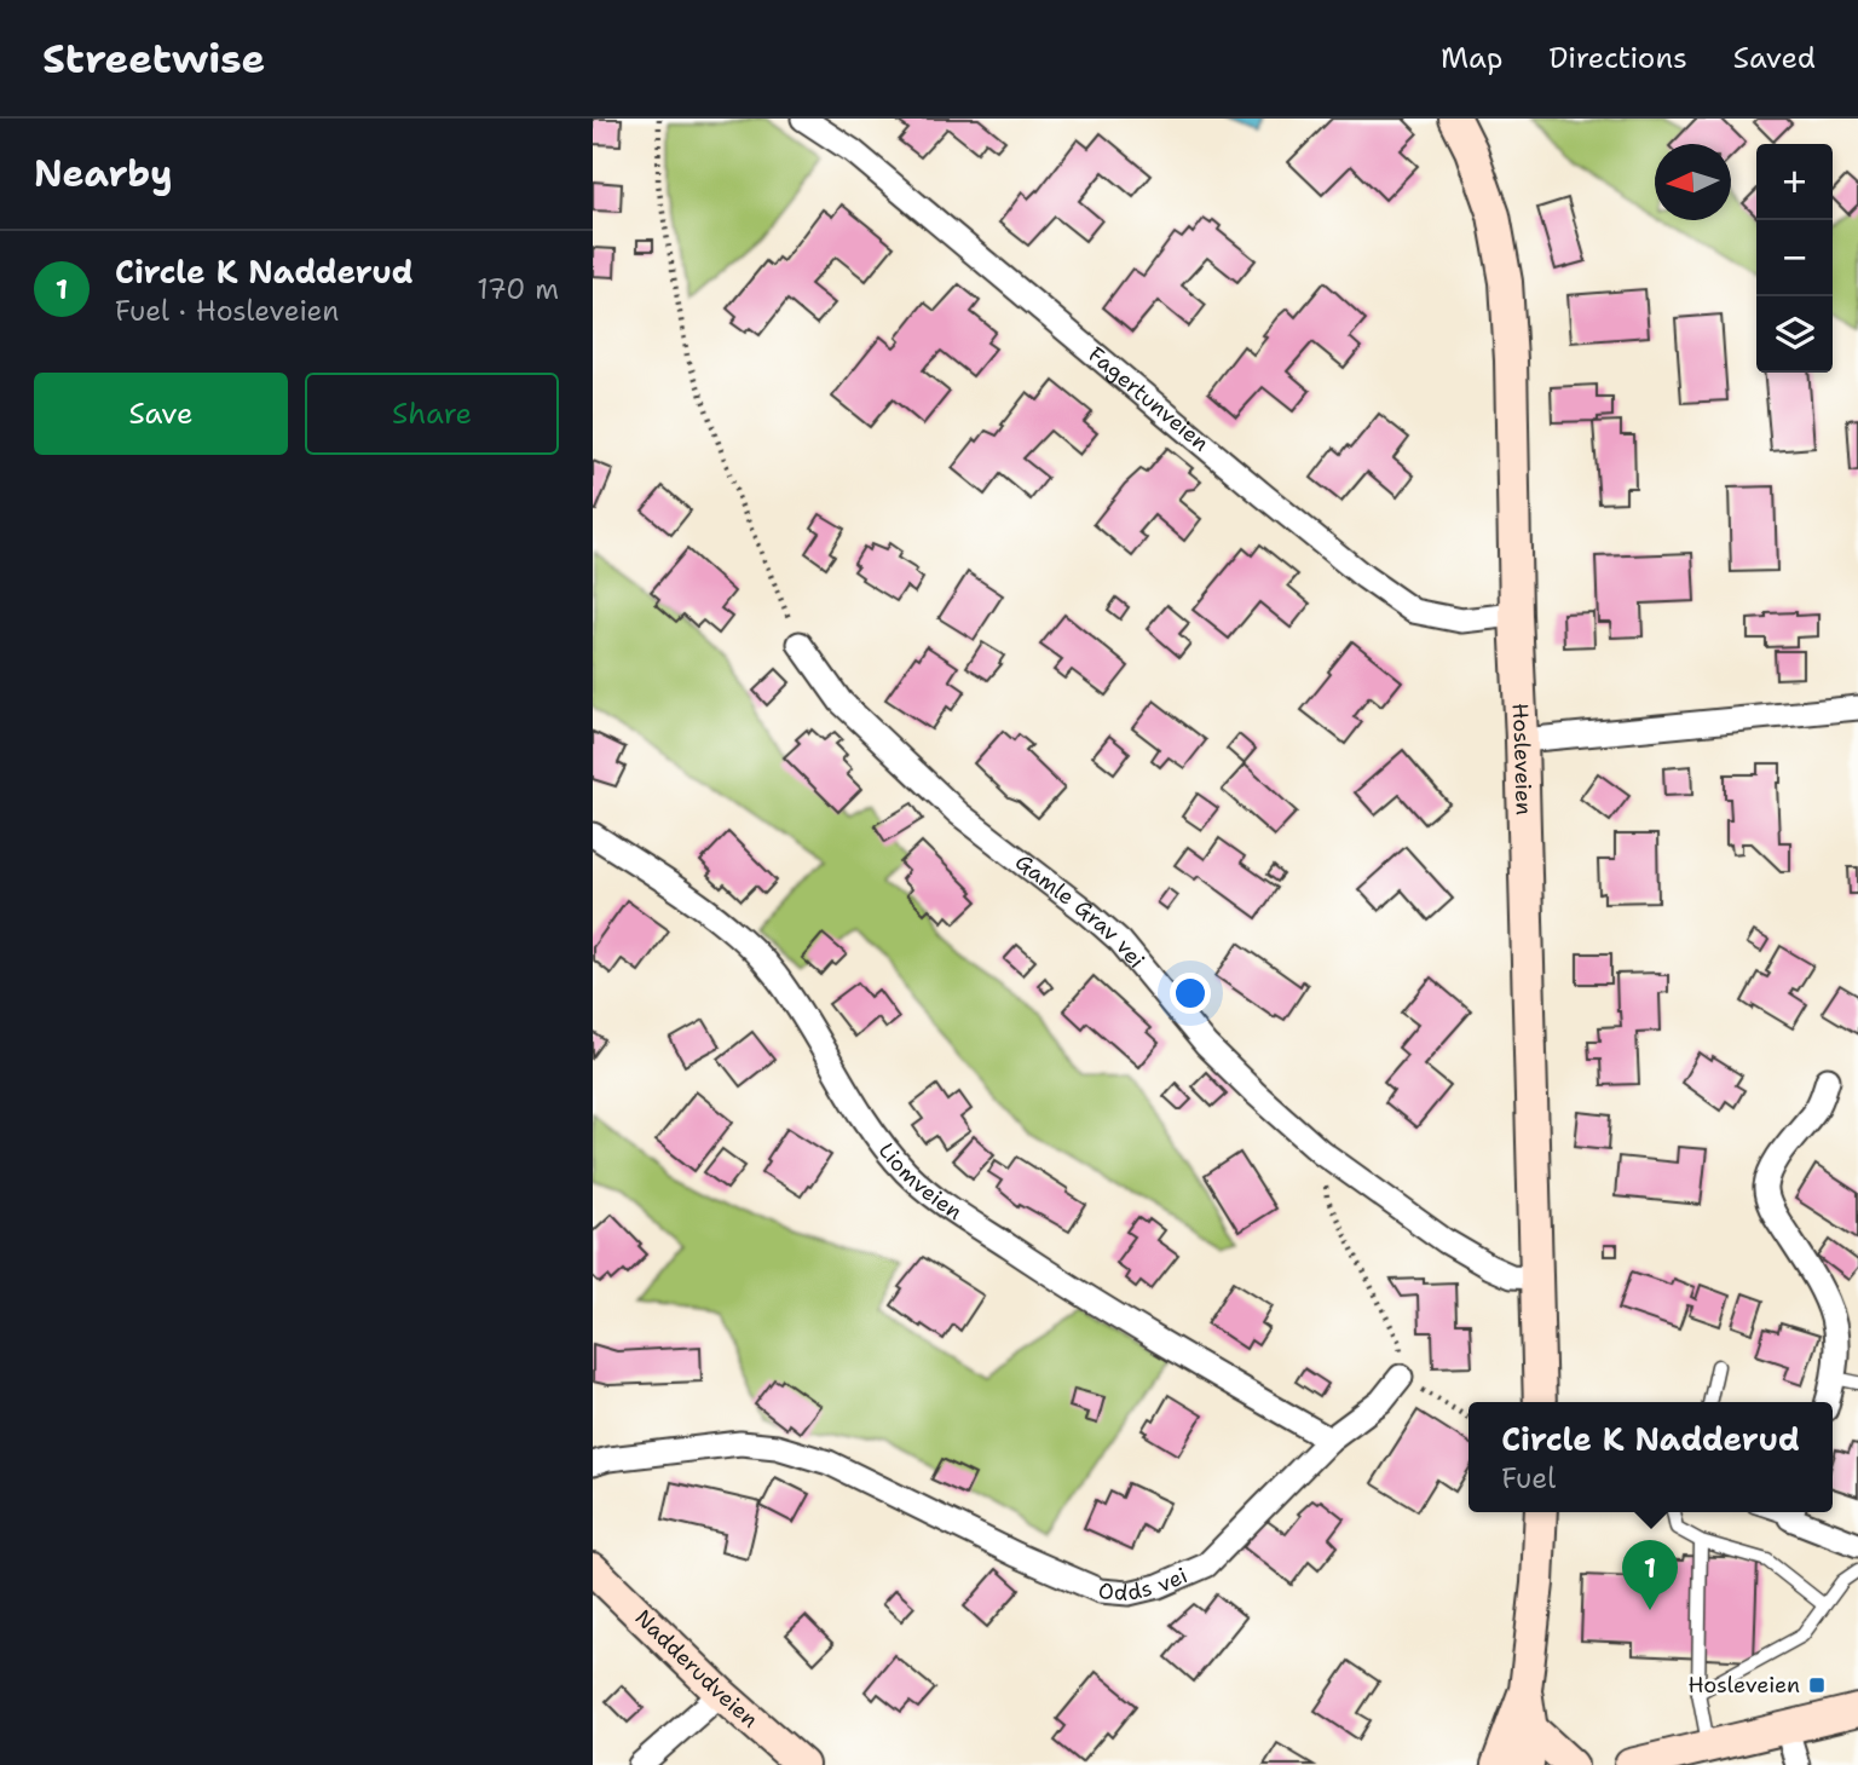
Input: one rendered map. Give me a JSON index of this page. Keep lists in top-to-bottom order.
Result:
{
  "streets": {
    "main road": ["Hosleveien", "Nadderudveien"],
    "street": [
      "Fagertunveien",
      "Gamle Grav vei",
      "Liomveien",
      "Odds vei"
    ]
  },
  "crossings": [
    ["Fagertunveien", "Hosleveien"],
    ["Hosleveien", "Gamle Grav vei"],
    ["Liomveien", "Odds vei"]
  ],
  "places": {
    "transit": ["Hosleveien"]
  },
  "north": "left",
  "page": {
    "header": "Streetwise",
    "nav": ["Map", "Directions", "Saved"],
    "heading": "Nearby",
    "map_buttons": ["+", "−"],
    "list": [
      {
        "mark": "1",
        "name": "Circle K Nadderud",
        "note": "Fuel · Hosleveien",
        "value": "170 m"
      }
    ],
    "buttons": ["Save", "Share"],
    "popup": ["Circle K Nadderud", "Fuel"],
    "pins": "1"
  }
}
